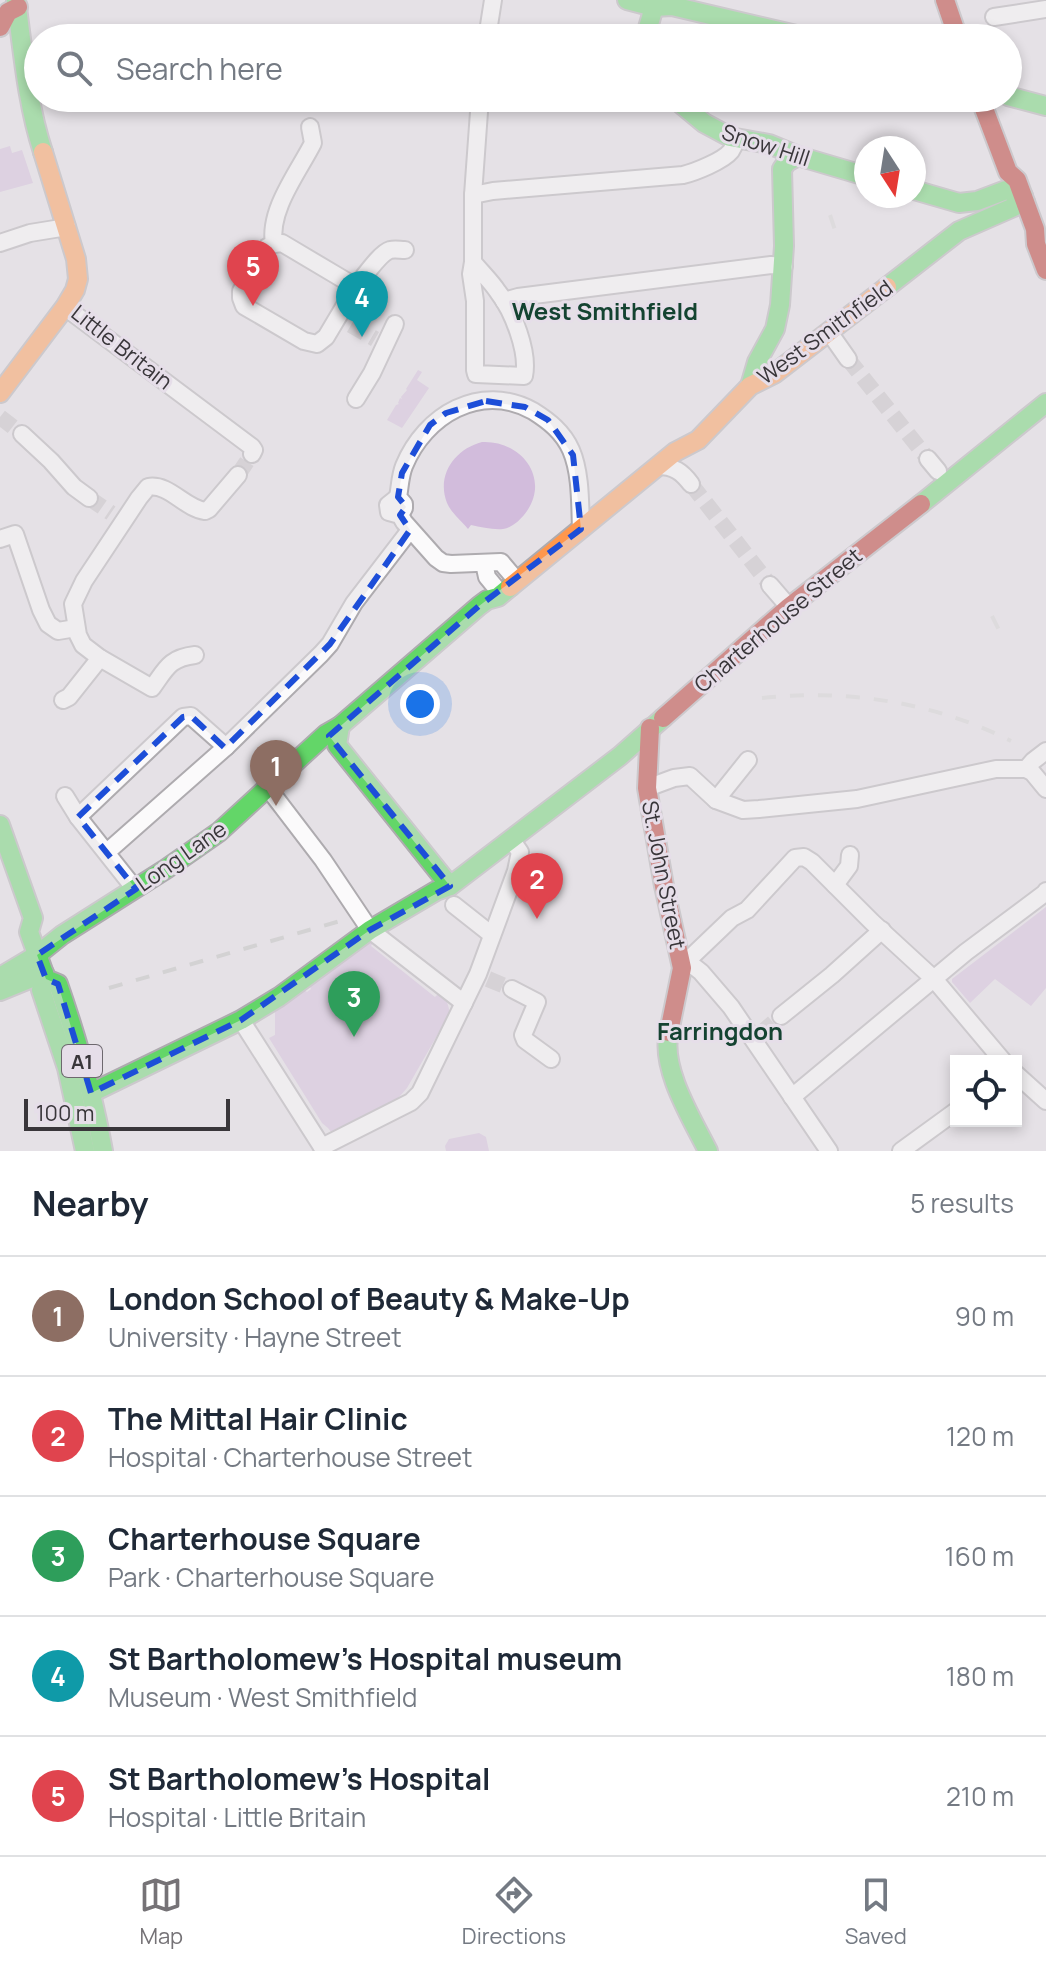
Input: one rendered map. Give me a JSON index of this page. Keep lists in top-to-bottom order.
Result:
{
  "streets": {
    "street": [
      "Snow Hill",
      "West Smithfield",
      "Little Britain",
      "Charterhouse Street",
      "Long Lane",
      "St. John Street",
      "A1"
    ]
  },
  "crossings": [
    ["West Smithfield", "Long Lane"],
    ["Charterhouse Street", "St. John Street"],
    ["Charterhouse Street", "A1"],
    ["Long Lane", "A1"]
  ],
  "districts": ["West Smithfield", "Farringdon"],
  "scale_bar": "100 m",
  "north": "bottom",
  "page": {
    "search": "Search here",
    "pins": [
      "5",
      "4",
      "1",
      "2",
      "3"
    ],
    "scale": "100 m",
    "heading": ["Nearby", "5 results"],
    "list": [
      {
        "mark": "1",
        "name": "London School of Beauty & Make-Up",
        "note": "University · Hayne Street",
        "value": "90 m"
      },
      {
        "mark": "2",
        "name": "The Mittal Hair Clinic",
        "note": "Hospital · Charterhouse Street",
        "value": "120 m"
      },
      {
        "mark": "3",
        "name": "Charterhouse Square",
        "note": "Park · Charterhouse Square",
        "value": "160 m"
      },
      {
        "mark": "4",
        "name": "St Bartholomew's Hospital museum",
        "note": "Museum · West Smithfield",
        "value": "180 m"
      },
      {
        "mark": "5",
        "name": "St Bartholomew's Hospital",
        "note": "Hospital · Little Britain",
        "value": "210 m"
      }
    ],
    "nav": ["Map", "Directions", "Saved"]
  }
}
